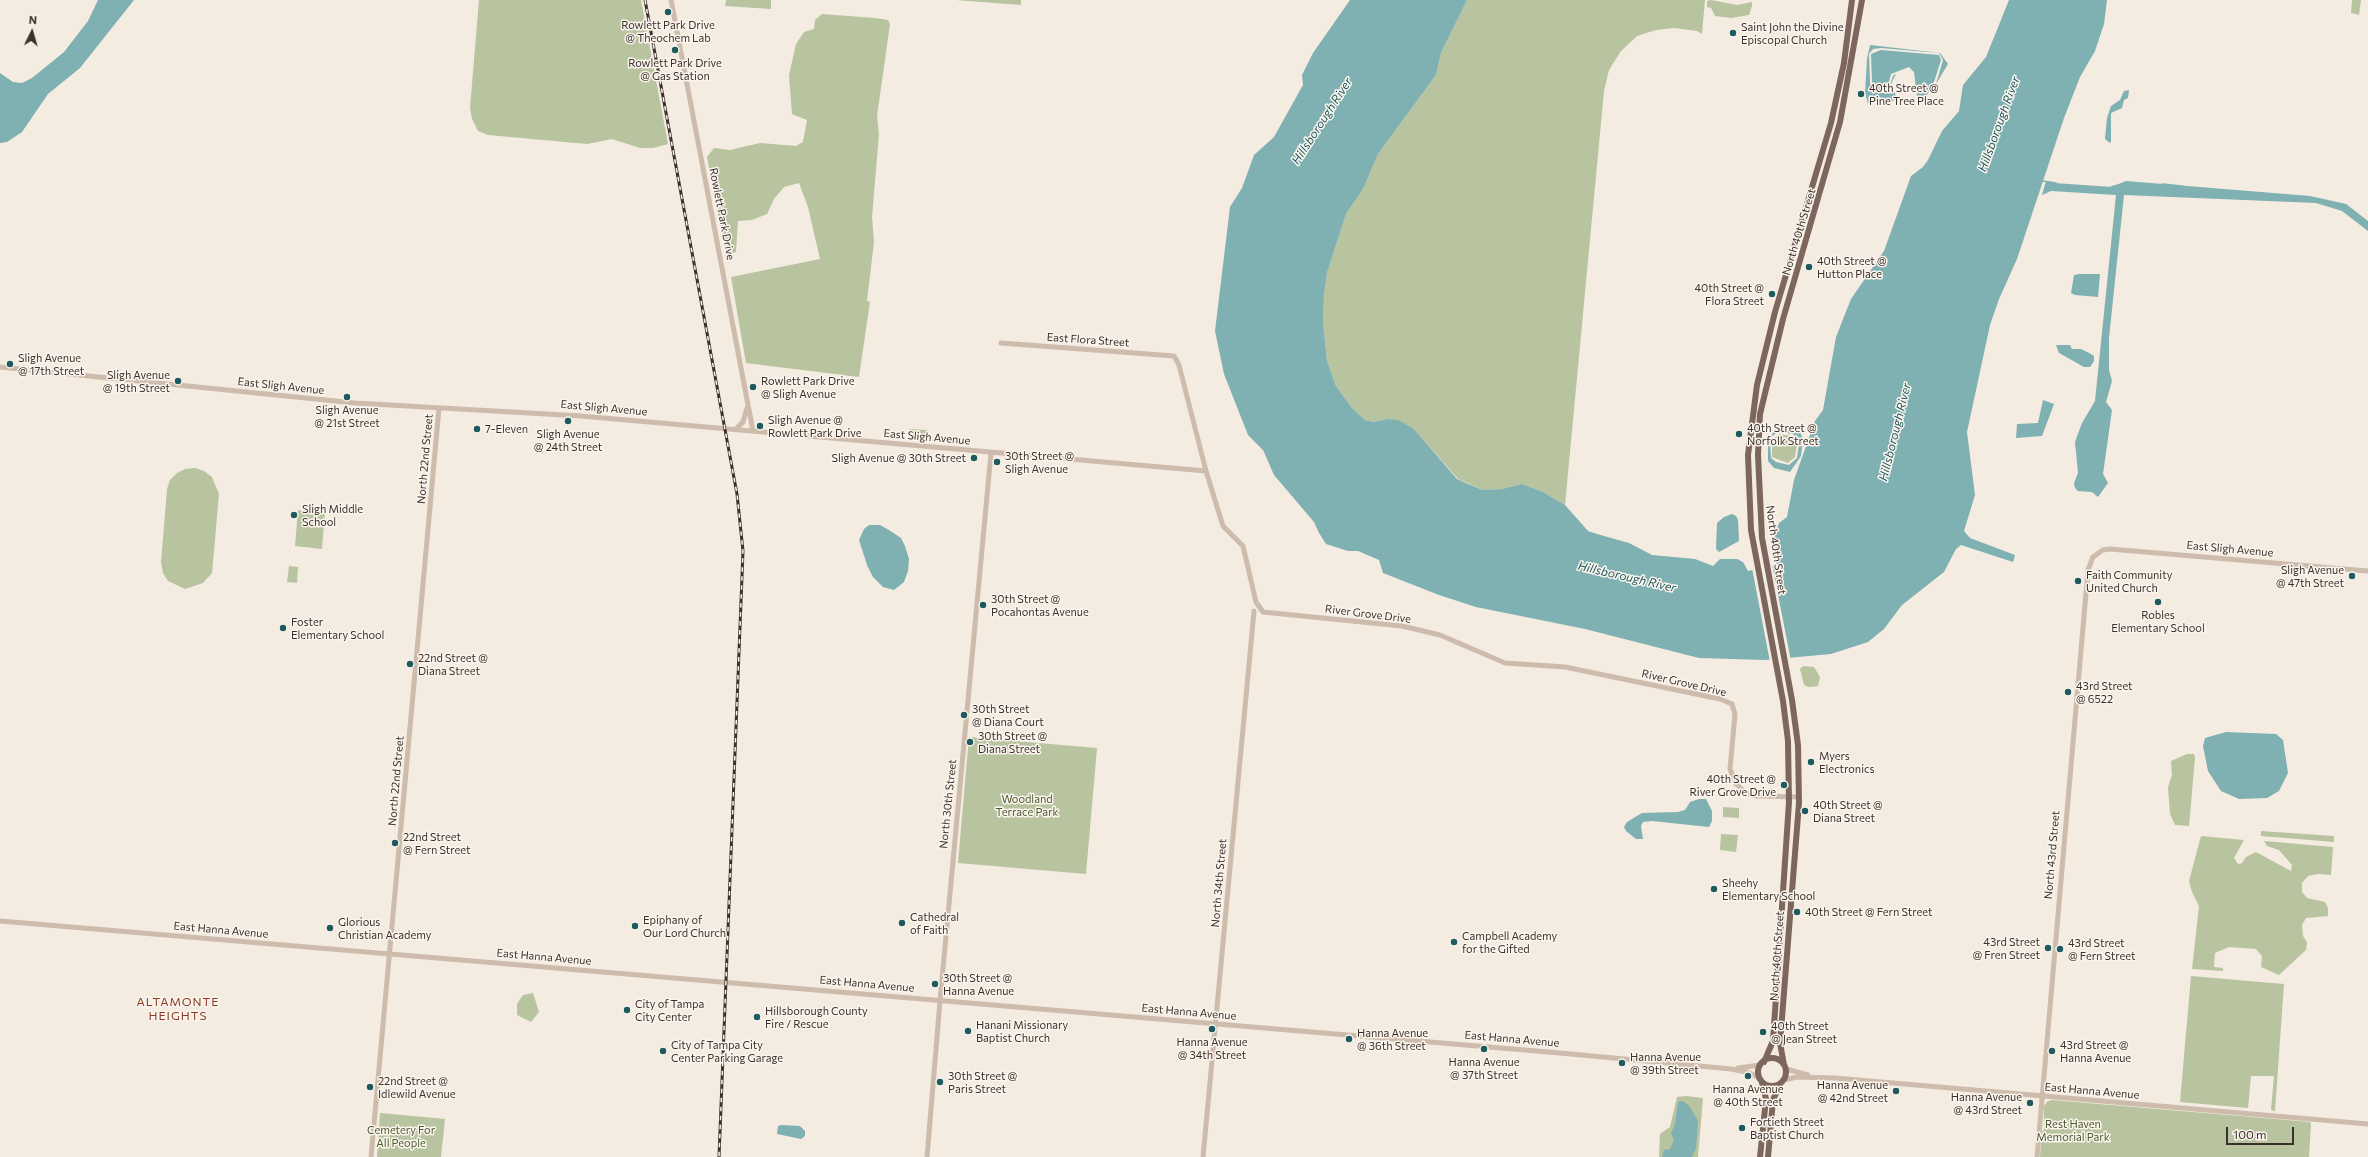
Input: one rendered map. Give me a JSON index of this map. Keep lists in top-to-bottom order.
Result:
{
  "streets": {
    "main road": ["North 40th Street"],
    "street": [
      "Rowlett Park Drive",
      "East Flora Street",
      "East Sligh Avenue",
      "North 22nd Street",
      "River Grove Drive",
      "North 30th Street",
      "North 43rd Street",
      "North 34th Street",
      "East Hanna Avenue"
    ]
  },
  "crossings": [
    ["Rowlett Park Drive", "East Sligh Avenue"],
    ["North 40th Street", "River Grove Drive"],
    ["North 40th Street", "East Hanna Avenue"],
    ["East Flora Street", "River Grove Drive"],
    ["East Sligh Avenue", "North 22nd Street"],
    ["East Sligh Avenue", "River Grove Drive"],
    ["East Sligh Avenue", "North 30th Street"],
    ["East Sligh Avenue", "North 43rd Street"],
    ["North 22nd Street", "East Hanna Avenue"],
    ["North 30th Street", "East Hanna Avenue"],
    ["North 43rd Street", "East Hanna Avenue"],
    ["North 34th Street", "East Hanna Avenue"]
  ],
  "districts": ["ALTAMONTE HEIGHTS"],
  "water": ["Hillsborough River"],
  "parks": ["Woodland Terrace Park", "Rest Haven Memorial Park", "Cemetery For All People"],
  "places": [
    "Rowlett Park Drive @ Theochem Lab",
    "Saint John the Divine Episcopal Church",
    "Rowlett Park Drive @ Gas Station",
    "40th Street @ Pine Tree Place",
    "40th Street @ Hutton Place",
    "40th Street @ Flora Street",
    "Sligh Avenue @ 17th Street",
    "Sligh Avenue @ 19th Street",
    "Rowlett Park Drive @ Sligh Avenue",
    "Sligh Avenue @ 21st Street",
    "Sligh Avenue @ 24th Street",
    "Sligh Avenue @ Rowlett Park Drive",
    "7-Eleven",
    "40th Street @ Norfolk Street",
    "Sligh Avenue @ 30th Street",
    "30th Street @ Sligh Avenue",
    "Sligh Middle School",
    "Sligh Avenue @ 47th Street",
    "Faith Community United Church",
    "Robles Elementary School",
    "30th Street @ Pocahontas Avenue",
    "Foster Elementary School",
    "22nd Street @ Diana Street",
    "43rd Street @ 6522",
    "30th Street @ Diana Court",
    "30th Street @ Diana Street",
    "Myers Electronics",
    "40th Street @ River Grove Drive",
    "40th Street @ Diana Street",
    "22nd Street @ Fern Street",
    "Sheehy Elementary School",
    "40th Street @ Fern Street",
    "Cathedral of Faith",
    "Epiphany of Our Lord Church",
    "Glorious Christian Academy",
    "Campbell Academy for the Gifted",
    "43rd Street @ Fren Street",
    "43rd Street @ Fern Street",
    "30th Street @ Hanna Avenue",
    "City of Tampa City Center",
    "Hillsborough County Fire / Rescue",
    "Hanna Avenue @ 34th Street",
    "Hanani Missionary Baptist Church",
    "40th Street @ Jean Street",
    "Hanna Avenue @ 36th Street",
    "Hanna Avenue @ 37th Street",
    "City of Tampa City Center Parking Garage",
    "43rd Street @ Hanna Avenue",
    "Hanna Avenue @ 39th Street",
    "Hanna Avenue @ 40th Street",
    "30th Street @ Paris Street",
    "22nd Street @ Idlewild Avenue",
    "Hanna Avenue @ 42nd Street",
    "Hanna Avenue @ 43rd Street",
    "Fortieth Street Baptist Church"
  ],
  "scale_bar": "100 m",
  "north": "top"
}
